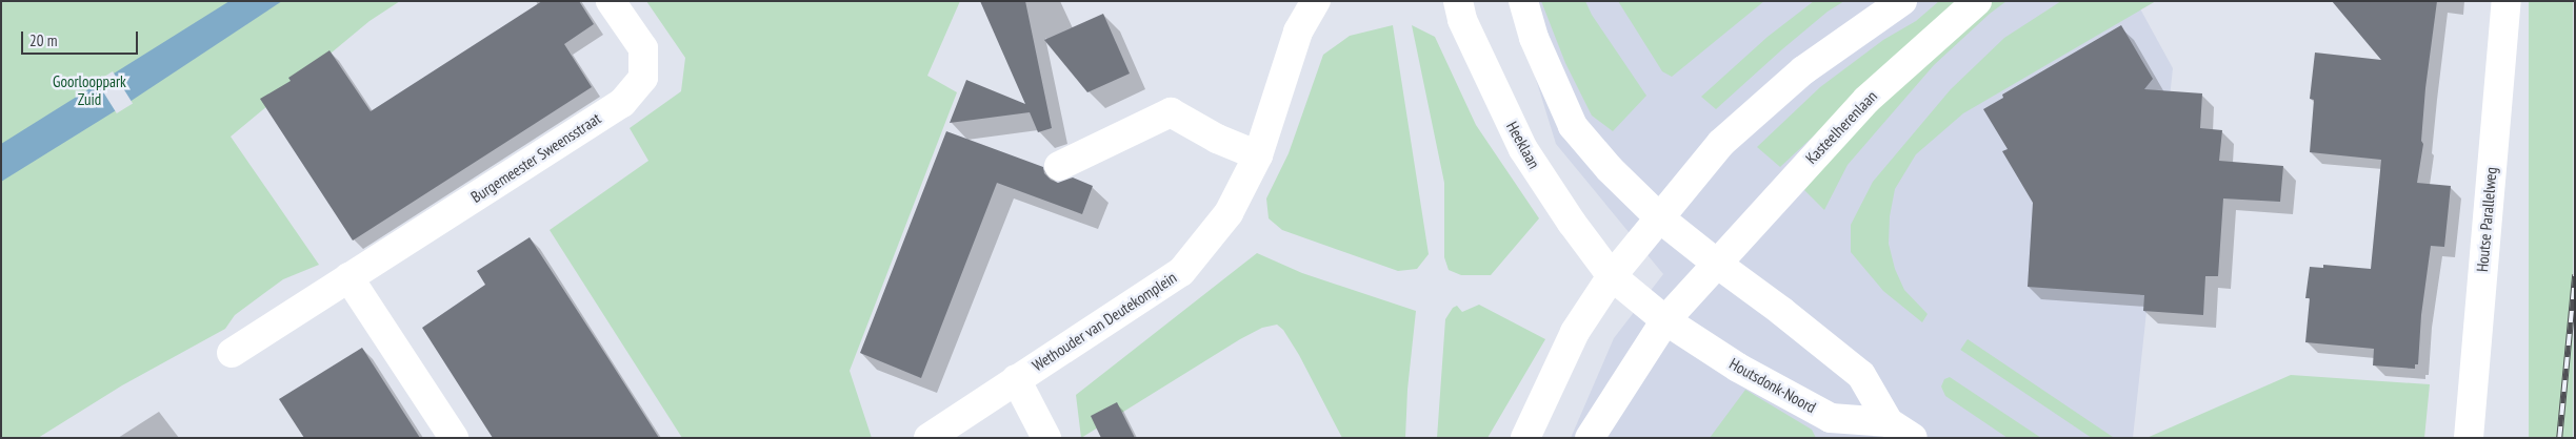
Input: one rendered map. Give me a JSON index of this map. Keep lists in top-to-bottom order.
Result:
{
  "streets": {
    "street": [
      "Kasteelherenlaan",
      "Heeklaan",
      "Burgemeester Sweensstraat",
      "Houtse Parallelweg",
      "Wethouder van Deutekomplein",
      "Houtsdonk-Noord"
    ]
  },
  "crossings": [
    ["Kasteelherenlaan", "Houtsdonk-Noord"],
    ["Heeklaan", "Houtsdonk-Noord"]
  ],
  "parks": ["Goorlooppark Zuid"],
  "scale_bar": "20 m"
}
